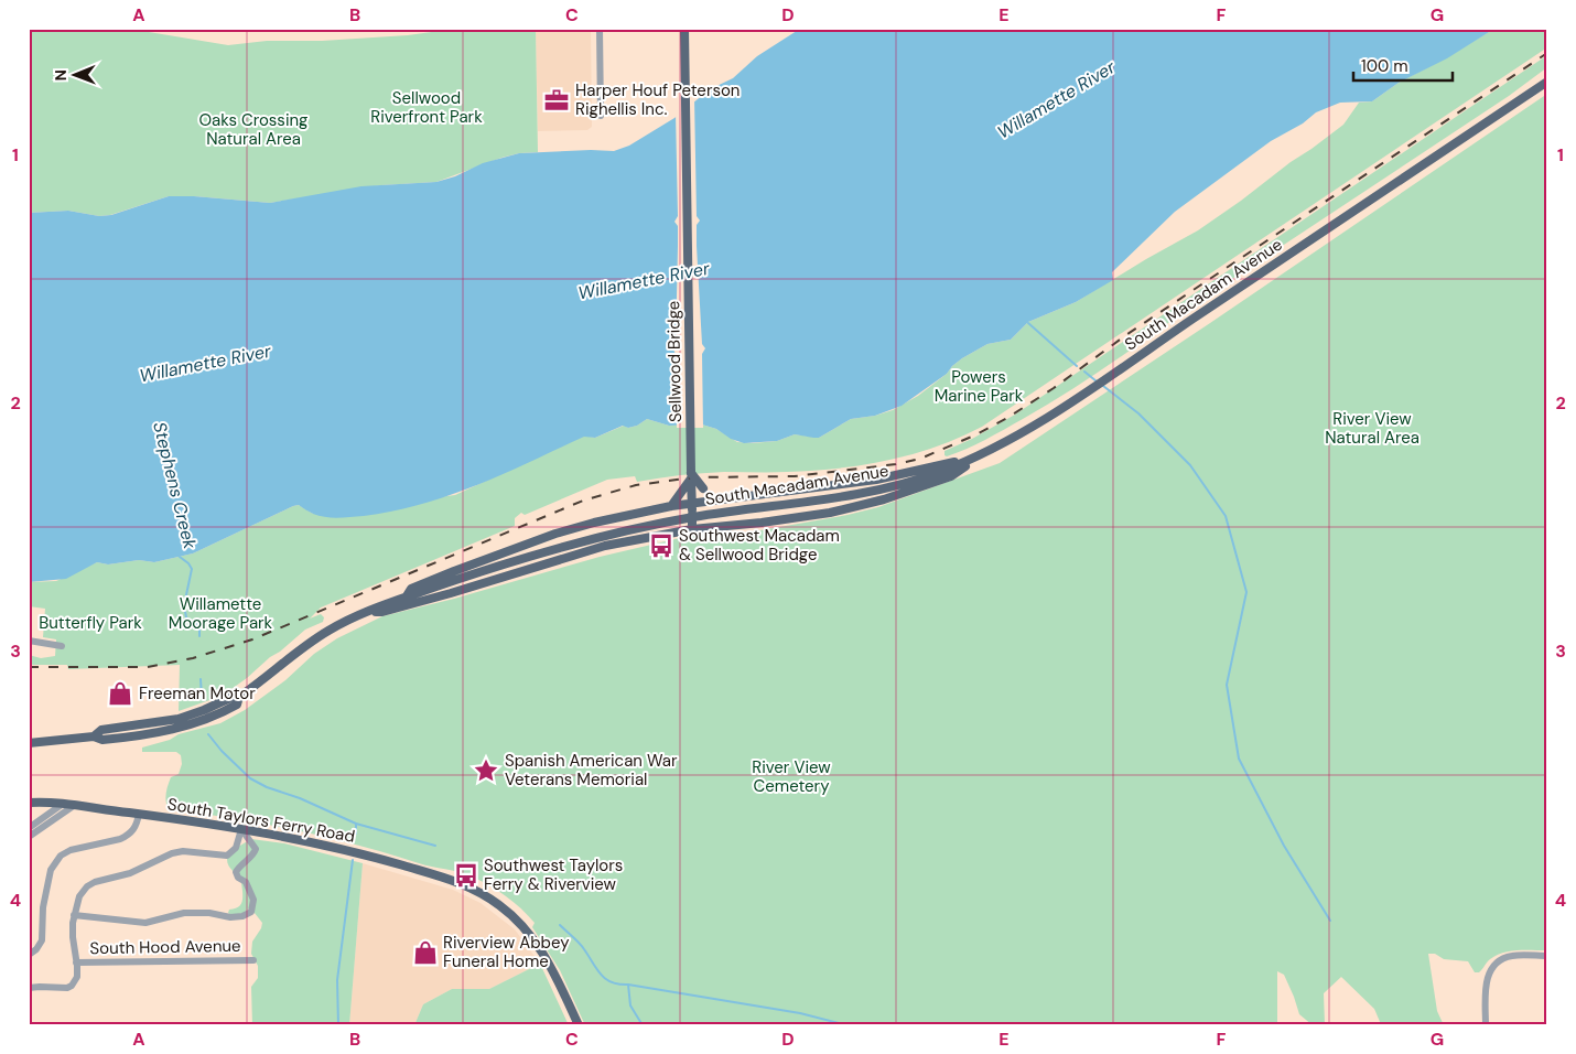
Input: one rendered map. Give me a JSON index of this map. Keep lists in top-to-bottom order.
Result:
{
  "streets": {
    "main road": ["South Macadam Avenue", "Sellwood Bridge", "South Taylors Ferry Road"],
    "street": ["South Hood Avenue"]
  },
  "water": ["Willamette River", "Stephens Creek"],
  "parks": [
    "Sellwood Riverfront Park",
    "Oaks Crossing Natural Area",
    "Powers Marine Park",
    "River View Natural Area",
    "Willamette Moorage Park",
    "Butterfly Park",
    "River View Cemetery"
  ],
  "places": {
    "office": ["Harper Houf Peterson Righellis Inc."],
    "bus stop": ["Southwest Macadam & Sellwood Bridge", "Southwest Taylors Ferry & Riverview"],
    "shop": ["Freeman Motor", "Riverview Abbey Funeral Home"],
    "place": ["Spanish American War Veterans Memorial"]
  },
  "scale_bar": "100 m",
  "north": "left",
  "grid": {
    "columns": [
      "A",
      "B",
      "C",
      "D",
      "E",
      "F",
      "G"
    ],
    "rows": [
      "1",
      "2",
      "3",
      "4"
    ]
  }
}
